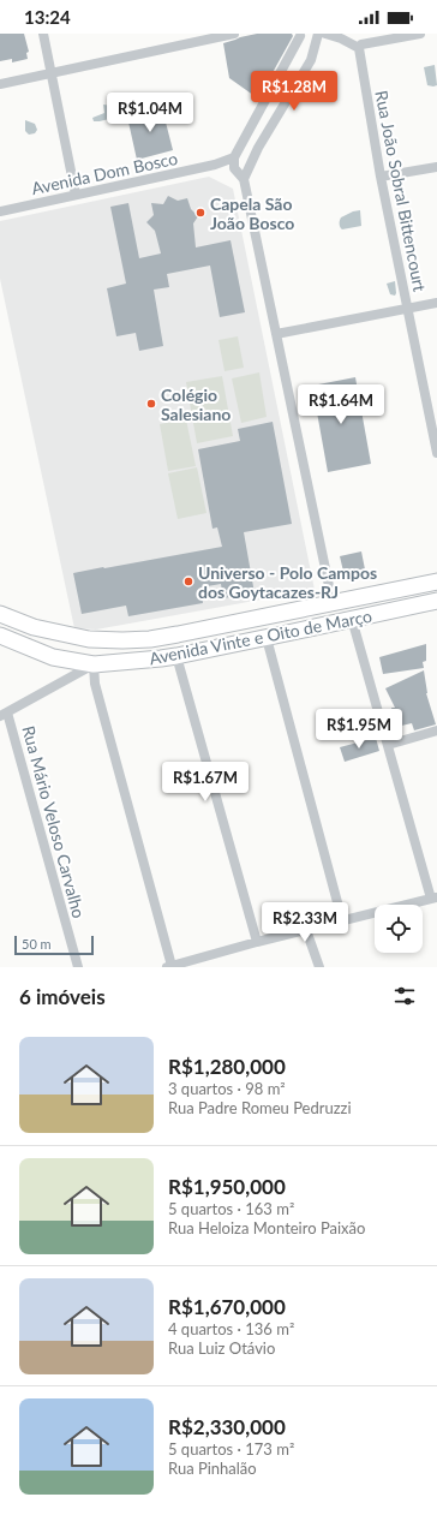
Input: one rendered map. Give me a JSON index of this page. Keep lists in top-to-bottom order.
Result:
{
  "streets": {
    "main road": ["Avenida Vinte e Oito de Março"],
    "street": ["Avenida Dom Bosco", "Rua João Sobral Bittencourt", "Rua Mário Veloso Carvalho"]
  },
  "places": ["Capela São João Bosco", "Colégio Salesiano", "Universo - Polo Campos dos Goytacazes-RJ"],
  "scale_bar": "50 m",
  "page": {
    "status": "13:24",
    "price": [
      "R$1.28M",
      "R$1.04M",
      "R$1.64M",
      "R$1.95M",
      "R$1.67M",
      "R$2.33M"
    ],
    "scale": "50 m",
    "heading": "6 imóveis",
    "list": [
      {
        "name": "R$1,280,000",
        "note": "3 quartos · 98 m² · Rua Padre Romeu Pedruzzi"
      },
      {
        "name": "R$1,950,000",
        "note": "5 quartos · 163 m² · Rua Heloiza Monteiro Paixão"
      },
      {
        "name": "R$1,670,000",
        "note": "4 quartos · 136 m² · Rua Luiz Otávio"
      },
      {
        "name": "R$2,330,000",
        "note": "5 quartos · 173 m² · Rua Pinhalão"
      }
    ]
  }
}
